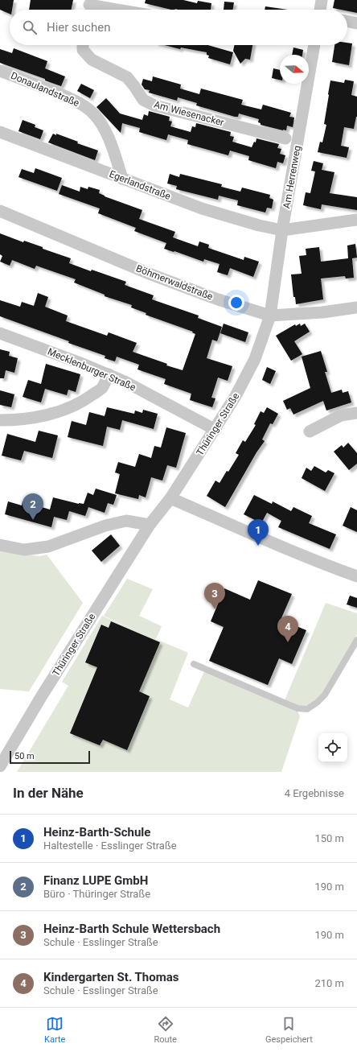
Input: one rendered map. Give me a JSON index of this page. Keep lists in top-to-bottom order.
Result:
{
  "streets": {
    "street": [
      "Donaulandstraße",
      "Am Wiesenacker",
      "Am Herrenweg",
      "Egerlandstraße",
      "Böhmerwaldstraße",
      "Mecklenburger Straße",
      "Thüringer Straße"
    ]
  },
  "crossings": [
    ["Donaulandstraße", "Egerlandstraße"],
    ["Am Herrenweg", "Egerlandstraße"],
    ["Am Herrenweg", "Böhmerwaldstraße"],
    ["Am Herrenweg", "Thüringer Straße"],
    ["Böhmerwaldstraße", "Thüringer Straße"],
    ["Mecklenburger Straße", "Thüringer Straße"]
  ],
  "scale_bar": "50 m",
  "north": "right",
  "page": {
    "search": "Hier suchen",
    "pins": [
      "2",
      "1",
      "3",
      "4"
    ],
    "scale": "50 m",
    "heading": ["In der Nähe", "4 Ergebnisse"],
    "list": [
      {
        "mark": "1",
        "name": "Heinz-Barth-Schule",
        "note": "Haltestelle · Esslinger Straße",
        "value": "150 m"
      },
      {
        "mark": "2",
        "name": "Finanz LUPE GmbH",
        "note": "Büro · Thüringer Straße",
        "value": "190 m"
      },
      {
        "mark": "3",
        "name": "Heinz-Barth Schule Wettersbach",
        "note": "Schule · Esslinger Straße",
        "value": "190 m"
      },
      {
        "mark": "4",
        "name": "Kindergarten St. Thomas",
        "note": "Schule · Esslinger Straße",
        "value": "210 m"
      }
    ],
    "nav": ["Karte", "Route", "Gespeichert"]
  }
}
